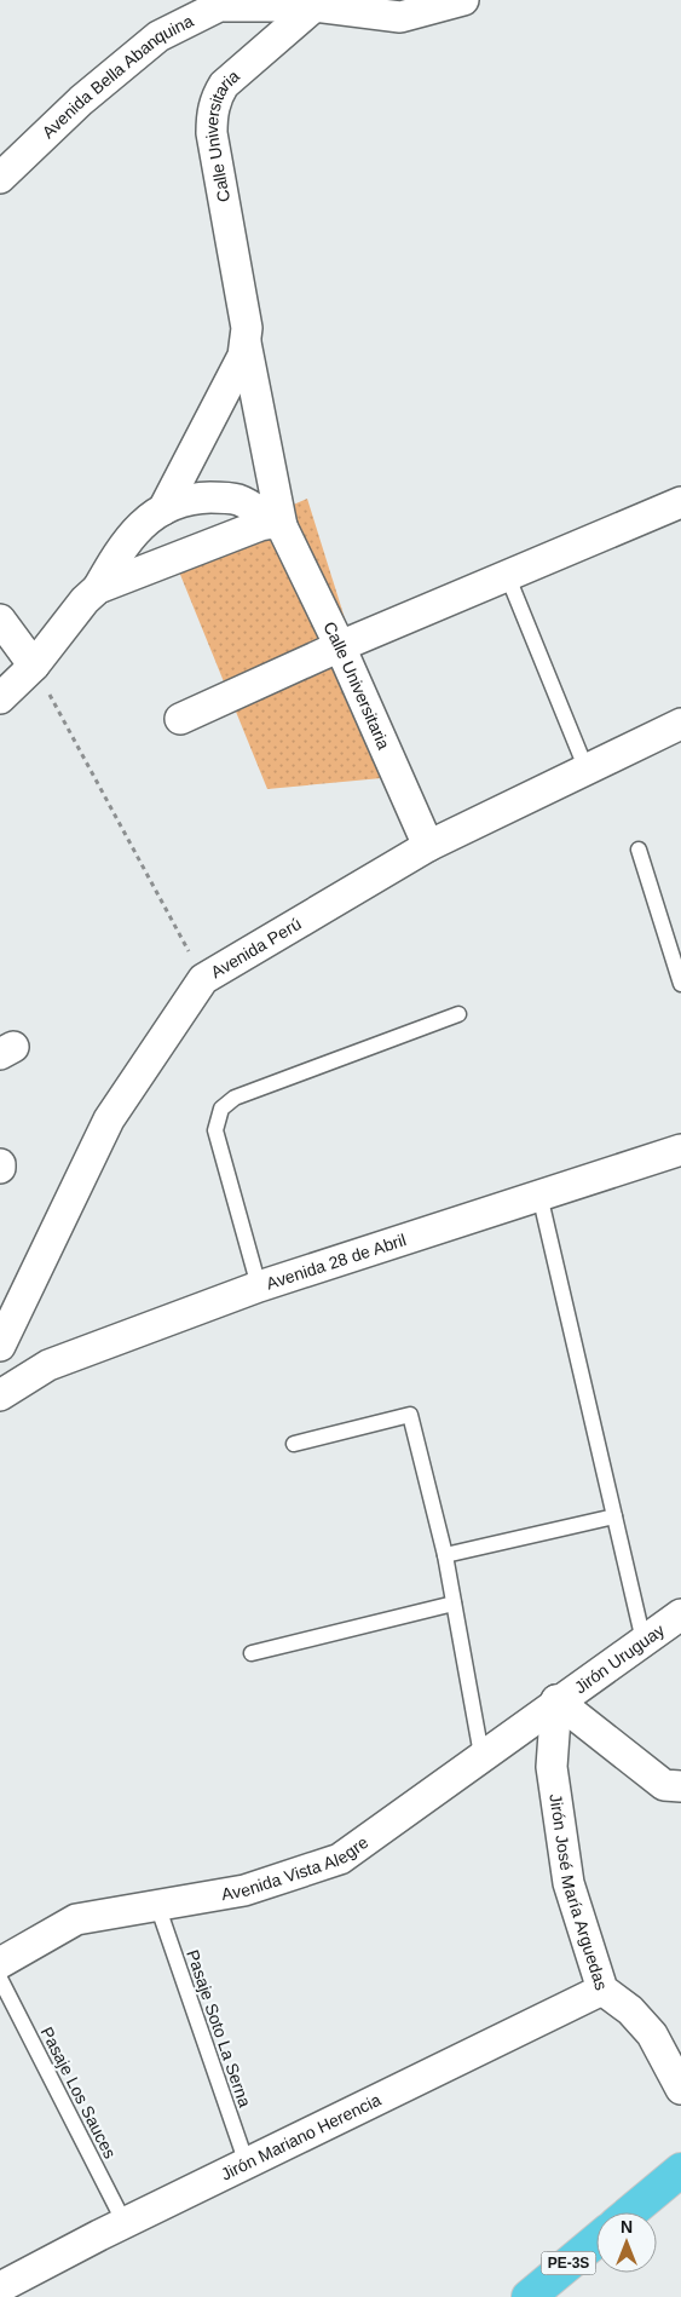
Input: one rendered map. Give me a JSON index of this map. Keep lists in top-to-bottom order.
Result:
{
  "streets": {
    "highway": ["PE-3S"],
    "street": [
      "Avenida Bella Abanquina",
      "Calle Universitaria",
      "Avenida Perú",
      "Avenida 28 de Abril",
      "Jirón Uruguay",
      "Avenida Vista Alegre",
      "Jirón José María Arguedas",
      "Jirón Mariano Herencia"
    ],
    "lane": ["Pasaje Soto La Serna", "Pasaje Los Sauces"]
  },
  "crossings": [
    ["Avenida Bella Abanquina", "Calle Universitaria"],
    ["Calle Universitaria", "Avenida Perú"],
    ["Jirón Uruguay", "Avenida Vista Alegre"],
    ["Jirón Uruguay", "Jirón José María Arguedas"],
    ["Avenida Vista Alegre", "Jirón José María Arguedas"],
    ["Avenida Vista Alegre", "Pasaje Soto La Serna"],
    ["Jirón José María Arguedas", "Jirón Mariano Herencia"],
    ["Pasaje Soto La Serna", "Jirón Mariano Herencia"],
    ["Pasaje Los Sauces", "Jirón Mariano Herencia"]
  ],
  "north": "top"
}
